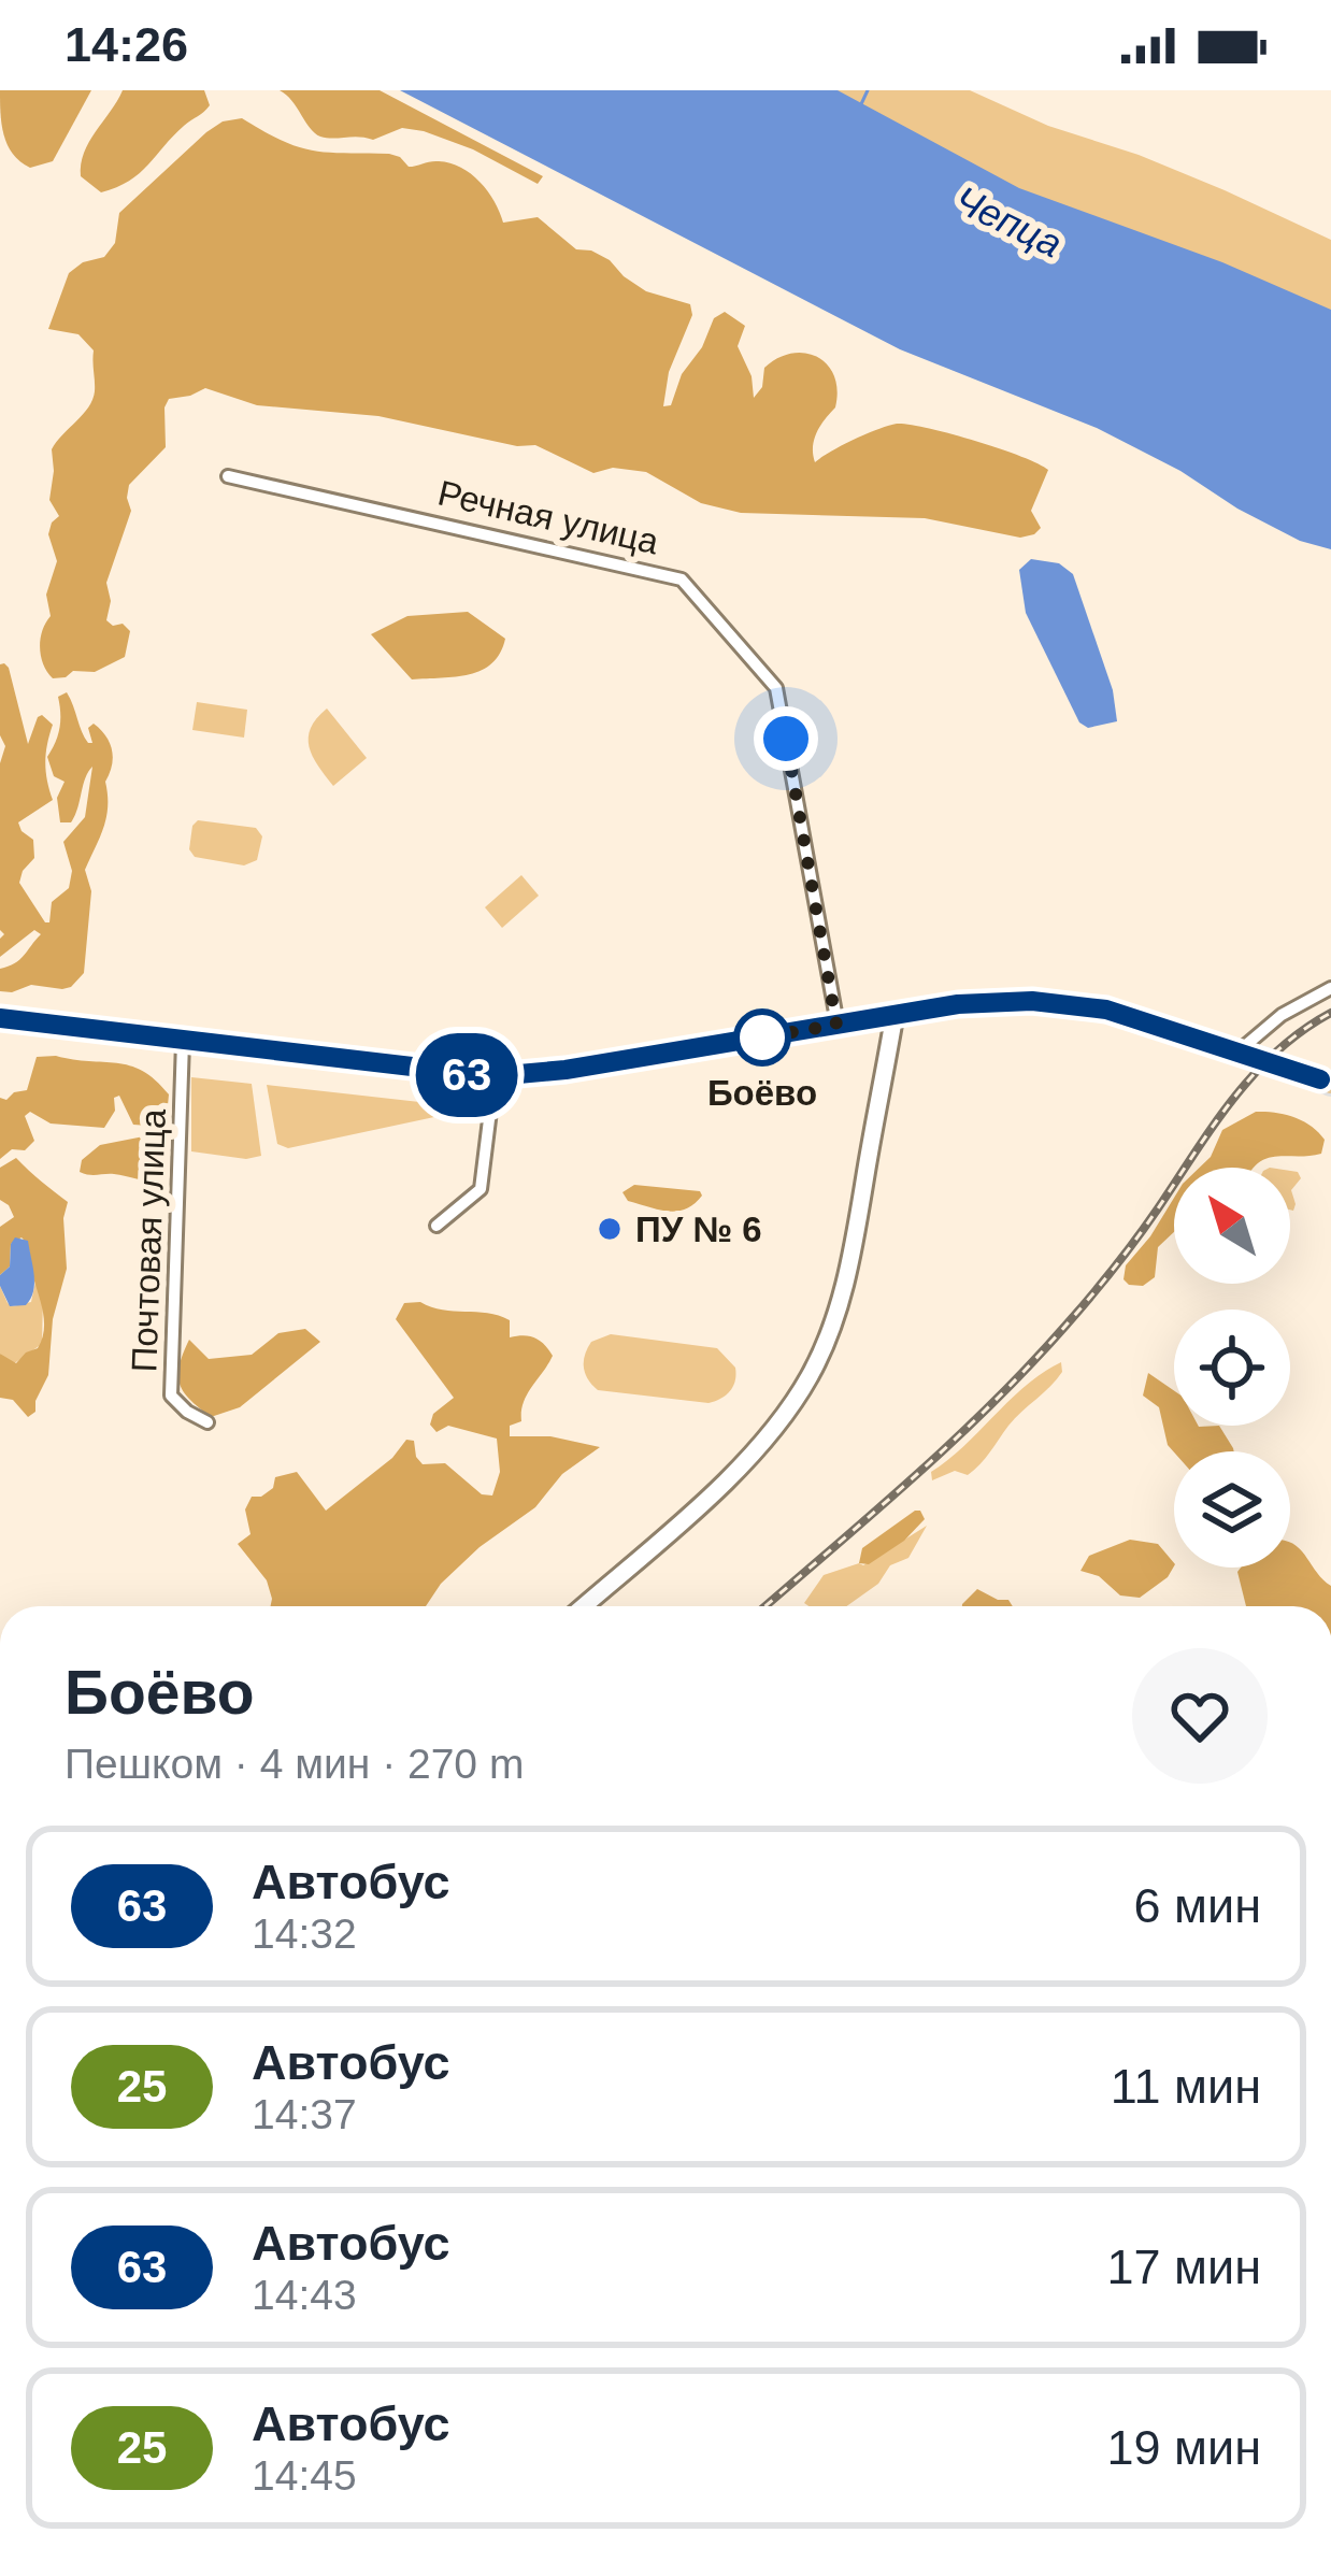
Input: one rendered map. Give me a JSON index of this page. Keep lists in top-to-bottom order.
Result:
{
  "streets": {
    "street": ["Речная улица", "Почтовая улица"]
  },
  "water": ["Чепца"],
  "places": ["Боёво", "ПУ № 6"],
  "lines": ["bus line 63"],
  "north": "top left",
  "page": {
    "status": "14:26",
    "on_map": "63",
    "heading": ["Боёво", "Пешком · 4 мин · 270 m"],
    "list": [
      {
        "mark": "63",
        "name": "Автобус",
        "note": "14:32",
        "value": "6 мин"
      },
      {
        "mark": "25",
        "name": "Автобус",
        "note": "14:37",
        "value": "11 мин"
      },
      {
        "mark": "63",
        "name": "Автобус",
        "note": "14:43",
        "value": "17 мин"
      },
      {
        "mark": "25",
        "name": "Автобус",
        "note": "14:45",
        "value": "19 мин"
      }
    ]
  }
}
